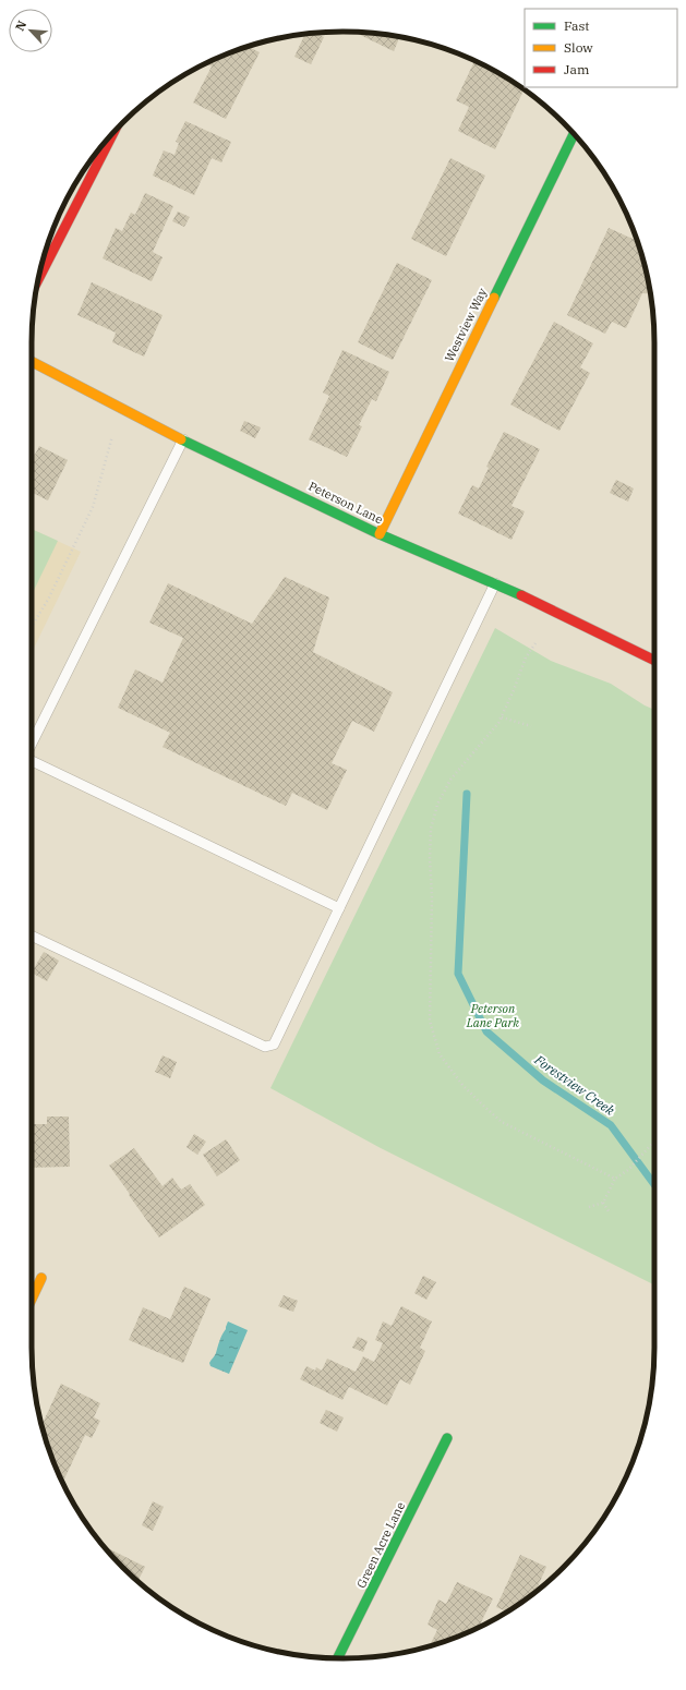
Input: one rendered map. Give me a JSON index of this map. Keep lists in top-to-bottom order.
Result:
{
  "streets": {
    "street": ["Westview Way", "Peterson Lane", "Green Acre Lane"]
  },
  "crossings": [
    ["Westview Way", "Peterson Lane"]
  ],
  "water": ["Forestview Creek"],
  "parks": ["Peterson Lane Park"],
  "legend": ["Fast", "Slow", "Jam"],
  "north": "top left"
}
